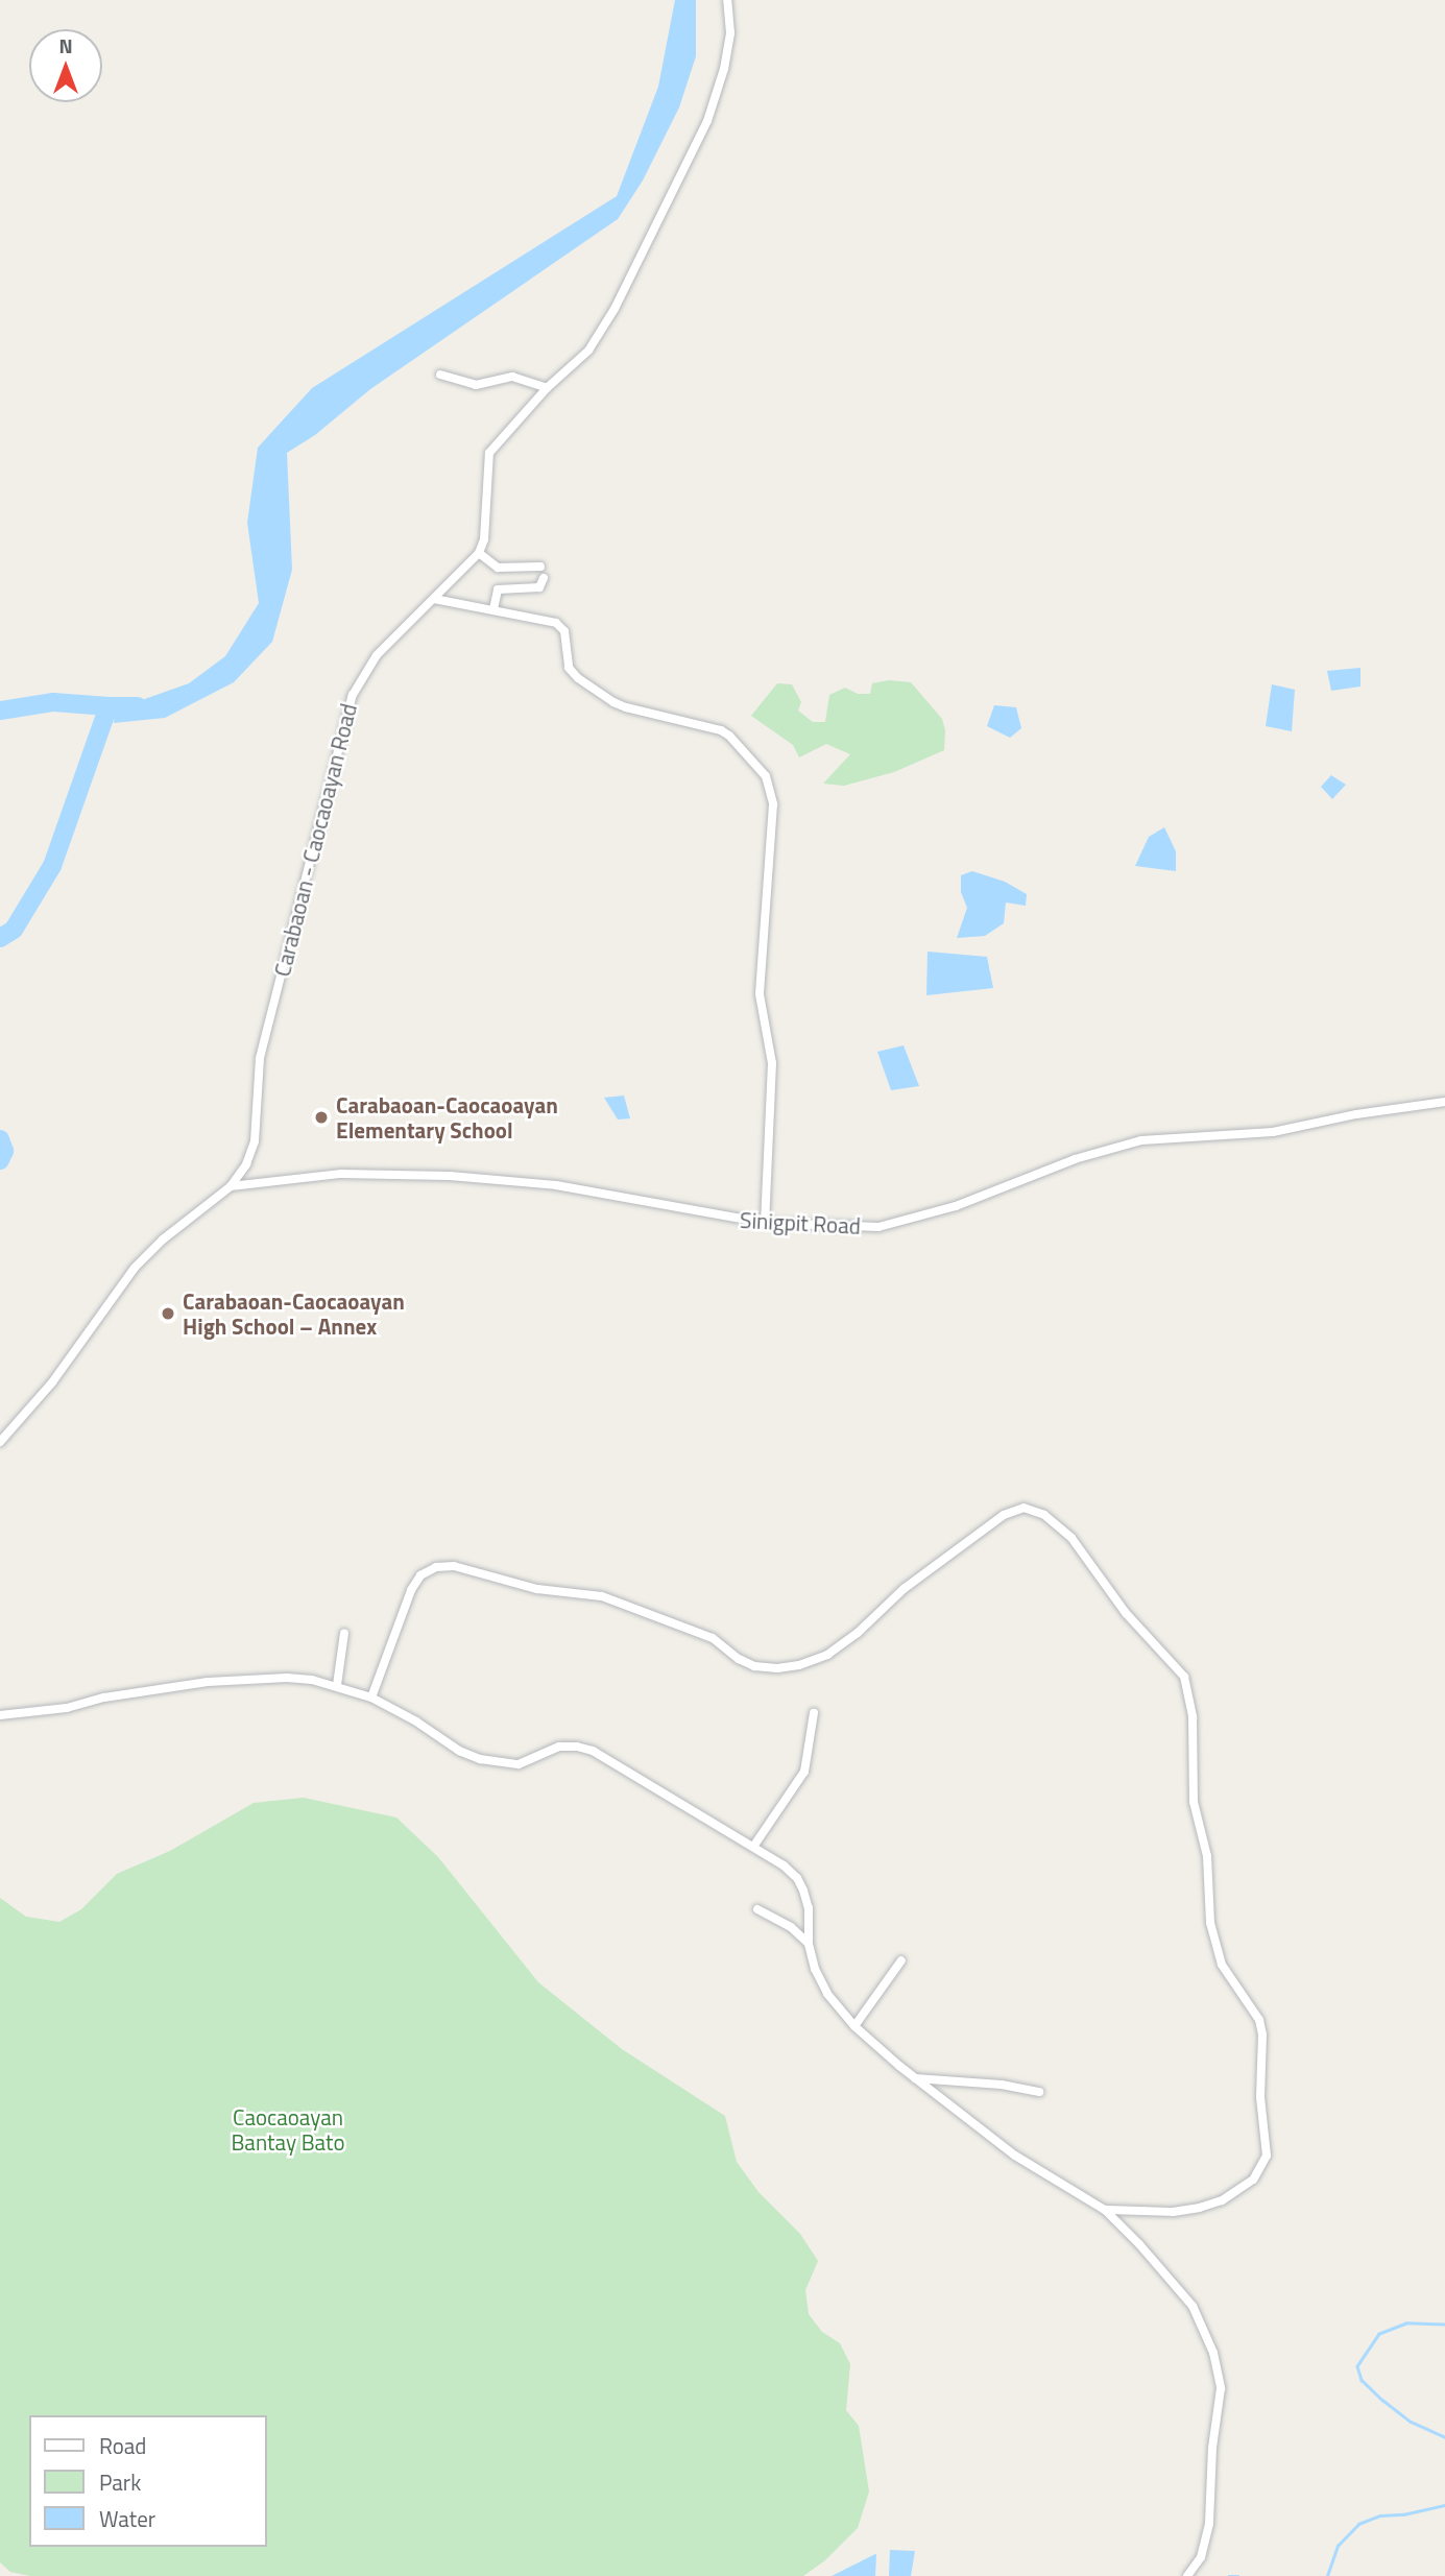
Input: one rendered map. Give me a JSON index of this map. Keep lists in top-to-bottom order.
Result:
{
  "streets": {
    "street": ["Carabaoan - Caocaoayan Road", "Sinigpit Road"]
  },
  "crossings": [
    ["Carabaoan - Caocaoayan Road", "Sinigpit Road"]
  ],
  "parks": ["Caocaoayan Bantay Bato"],
  "places": ["Carabaoan-Caocaoayan Elementary School", "Carabaoan-Caocaoayan High School – Annex"],
  "legend": ["Road", "Park", "Water"],
  "north": "top"
}
